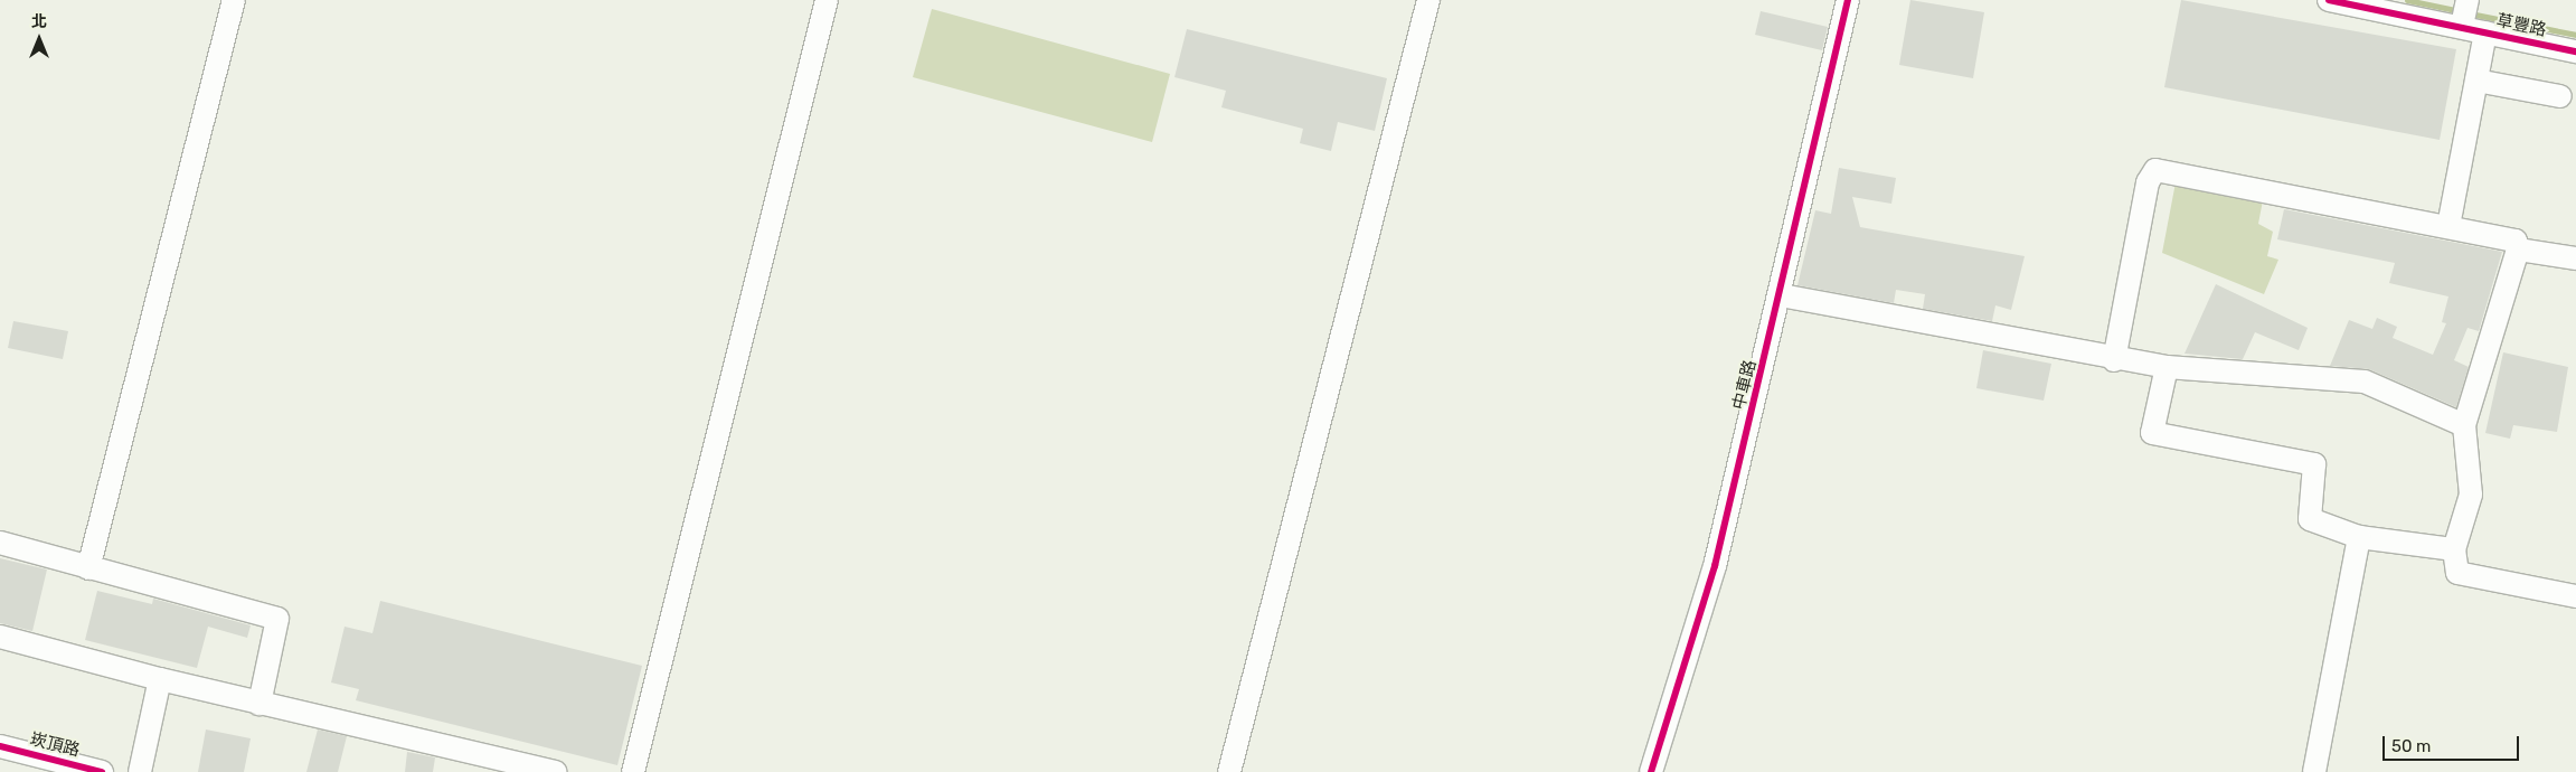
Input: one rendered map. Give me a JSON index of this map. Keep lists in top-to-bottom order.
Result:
{
  "streets": {
    "street": ["草豐路", "中車路", "崁頂路"]
  },
  "scale_bar": "50 m",
  "north": "top"
}
